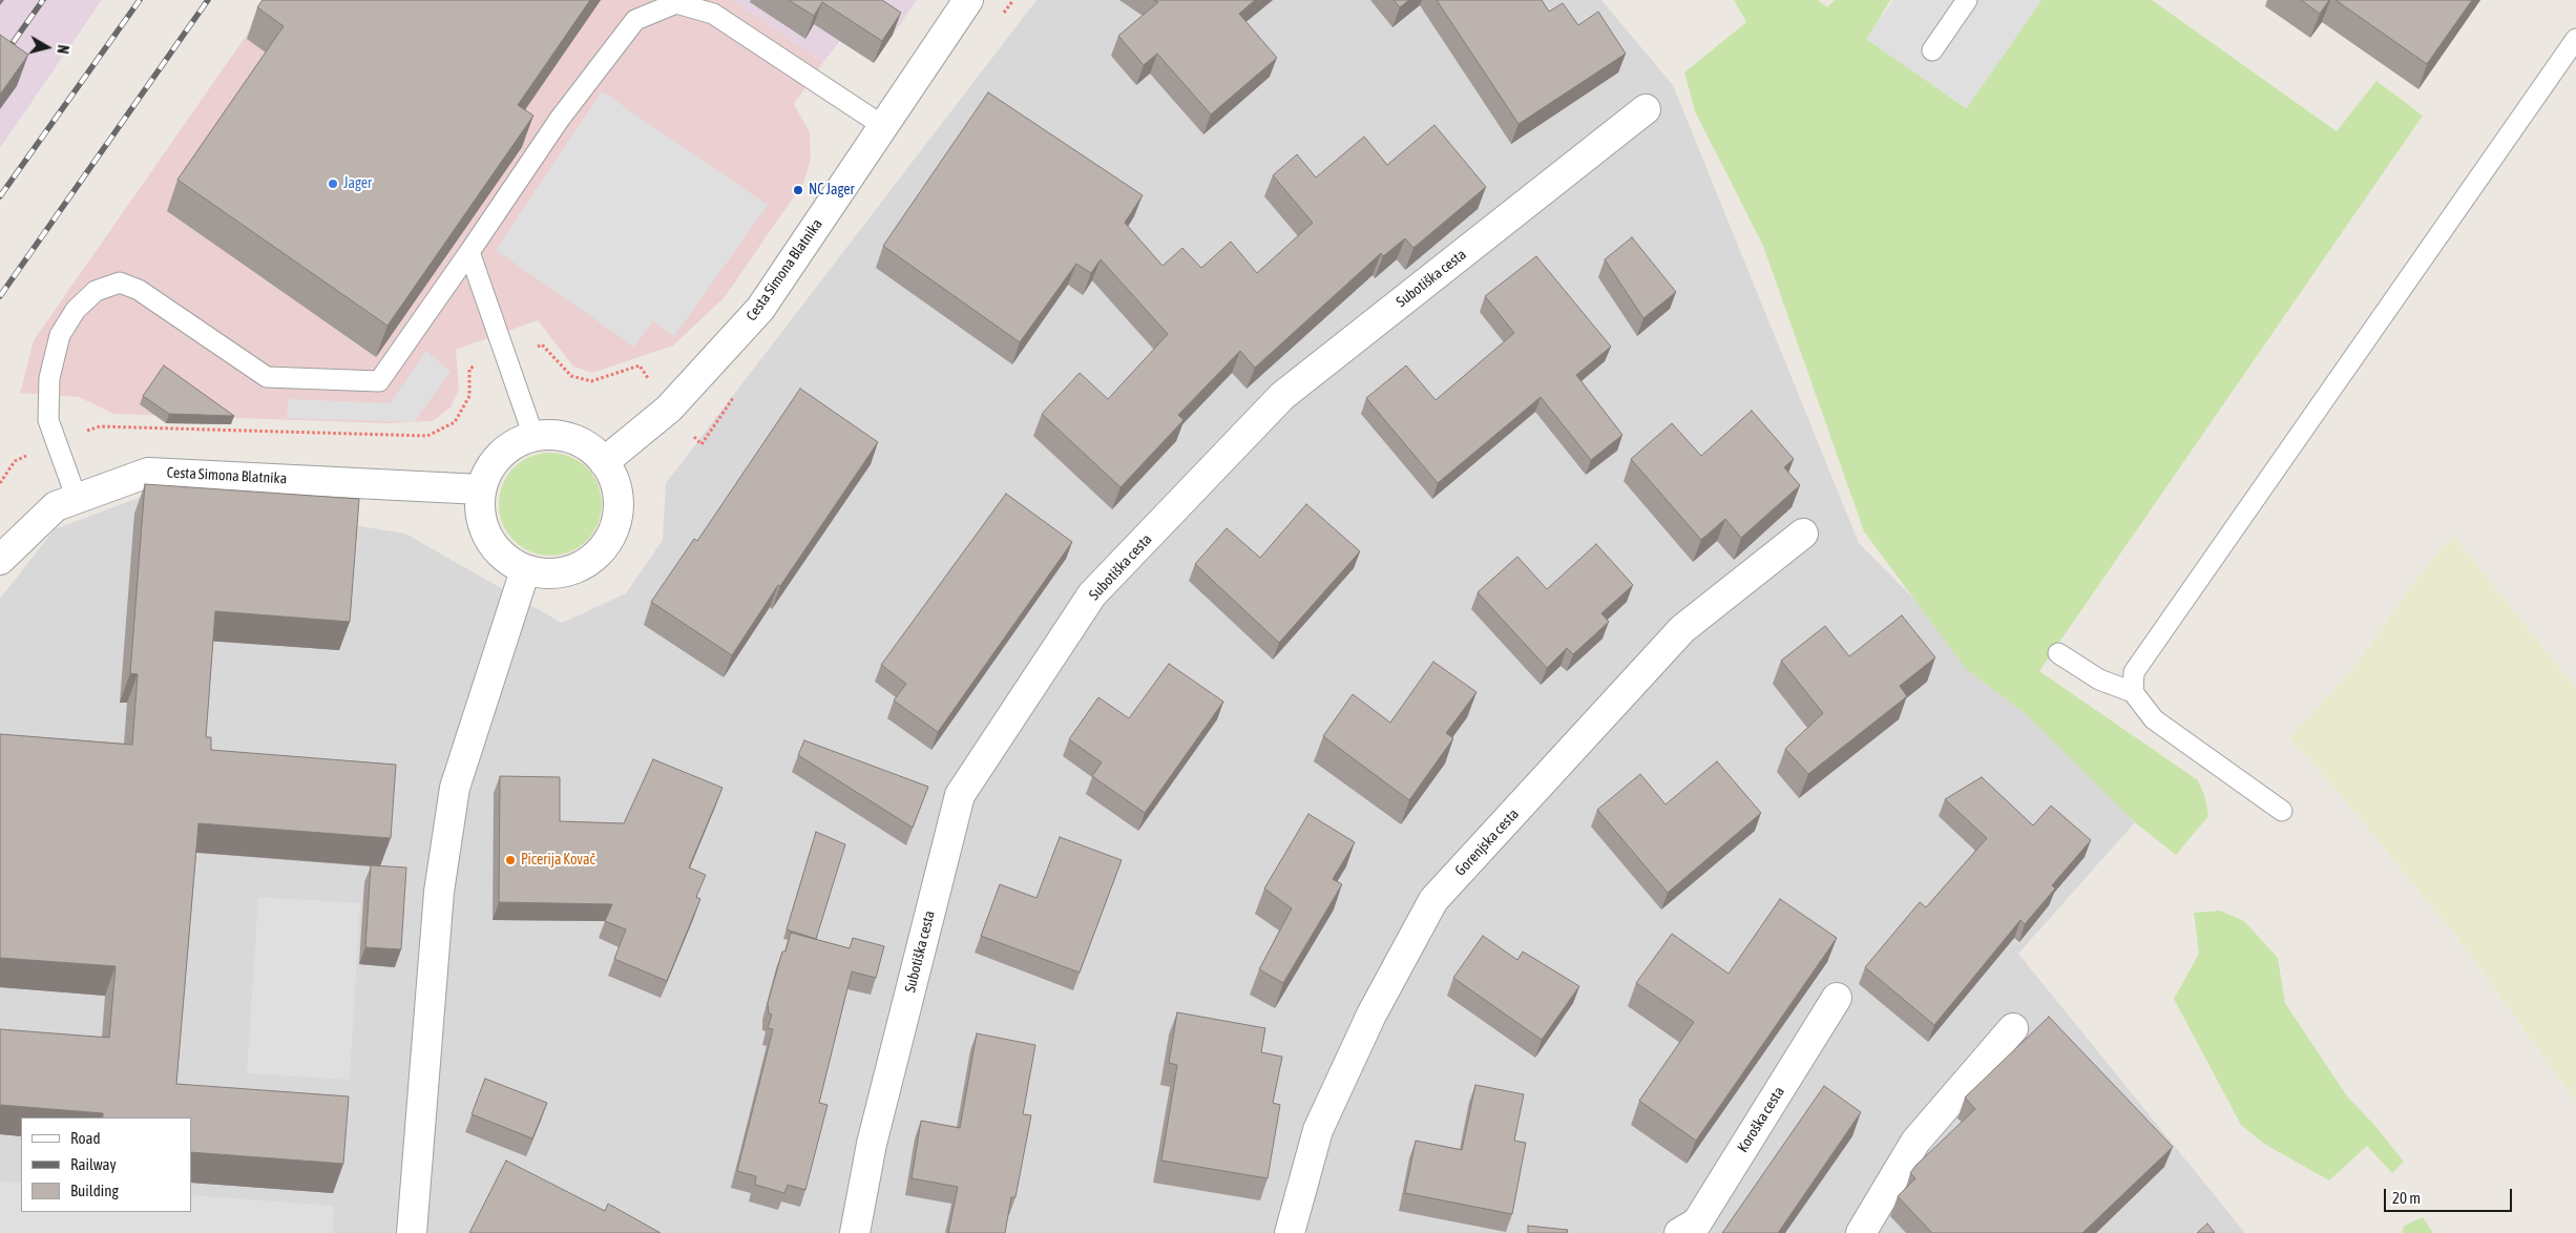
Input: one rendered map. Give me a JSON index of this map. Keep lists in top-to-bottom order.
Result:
{
  "streets": {
    "street": [
      "Cesta Simona Blatnika",
      "Subotiška cesta",
      "Gorenjska cesta",
      "Koroška cesta"
    ]
  },
  "places": ["Jager", "NC Jager", "Picerija Kovač"],
  "legend": ["Road", "Railway", "Building"],
  "scale_bar": "20 m",
  "north": "right"
}
